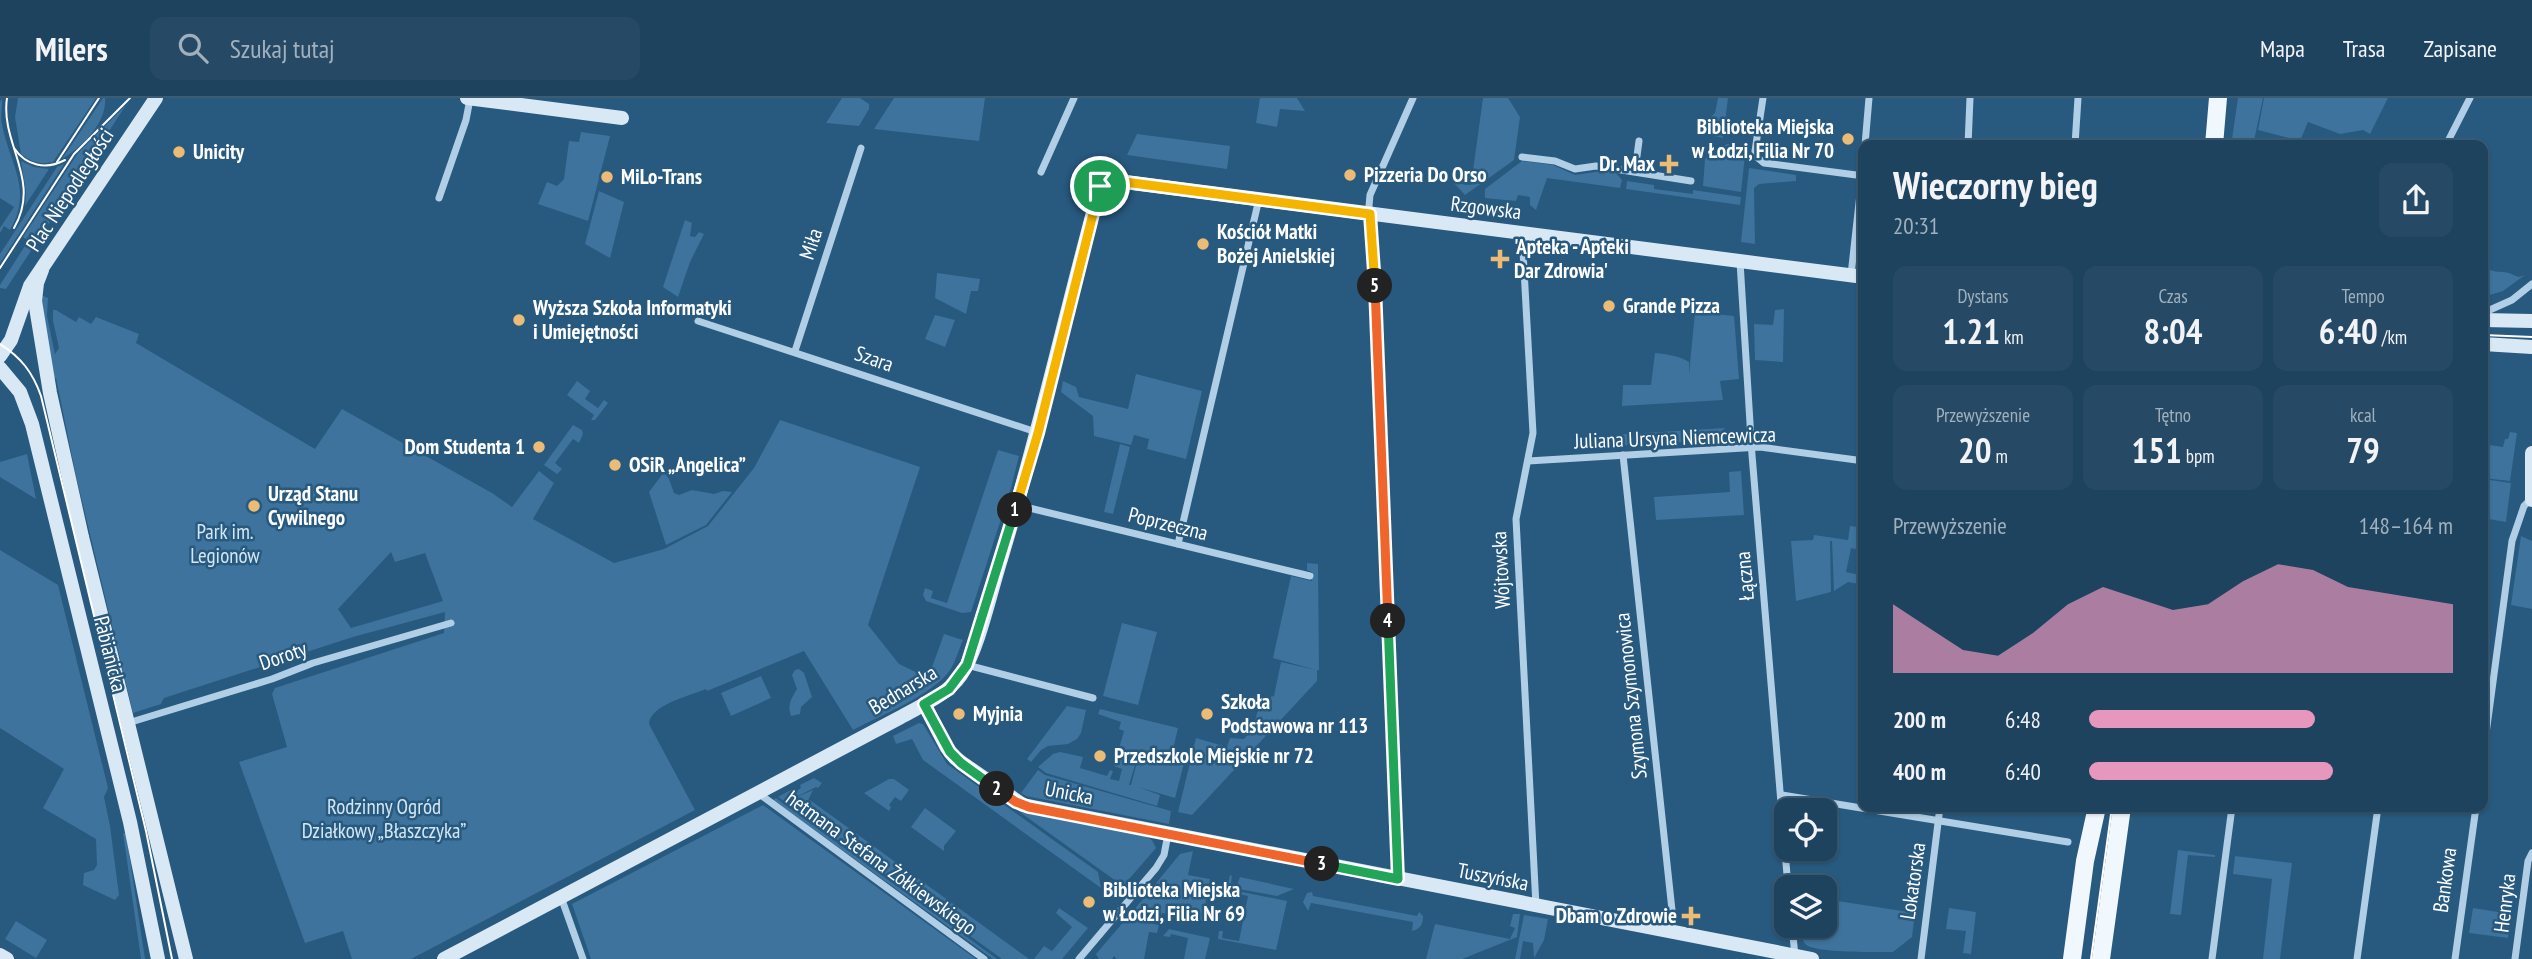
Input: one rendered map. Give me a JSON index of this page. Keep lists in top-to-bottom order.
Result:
{
  "streets": {
    "street": [
      "Plac Niepodległości",
      "Rzgowska",
      "Miła",
      "Szara",
      "Juliana Ursyna Niemcewicza",
      "Poprzeczna",
      "Wójtowska",
      "Łączna",
      "Pabianicka",
      "Doroty",
      "Bednarska",
      "Szymona Szymonowica",
      "Unicka",
      "hetmana Stefana Żółkiewskiego",
      "Tuszyńska",
      "Bankowa",
      "Lokatorska",
      "Henryka"
    ]
  },
  "crossings": [
    ["Plac Niepodległości", "Pabianicka"],
    ["Rzgowska", "Wójtowska"],
    ["Rzgowska", "Łączna"],
    ["Rzgowska", "Bednarska"],
    ["Miła", "Szara"],
    ["Szara", "Bednarska"],
    ["Juliana Ursyna Niemcewicza", "Wójtowska"],
    ["Juliana Ursyna Niemcewicza", "Łączna"],
    ["Juliana Ursyna Niemcewicza", "Szymona Szymonowica"],
    ["Poprzeczna", "Bednarska"],
    ["Wójtowska", "Tuszyńska"],
    ["Pabianicka", "Doroty"],
    ["Bednarska", "Unicka"],
    ["Bednarska", "hetmana Stefana Żółkiewskiego"],
    ["Szymona Szymonowica", "Tuszyńska"],
    ["Unicka", "Tuszyńska"]
  ],
  "parks": ["Park im. Legionów", "Rodzinny Ogród Działkowy „Błaszczyka”"],
  "places": {
    "other": [
      "Biblioteka Miejska w Łodzi, Filia Nr 70",
      "Unicity",
      "Pizzeria Do Orso",
      "MiLo-Trans",
      "Kościół Matki Bożej Anielskiej",
      "Grande Pizza",
      "Wyższa Szkoła Informatyki i Umiejętności",
      "Dom Studenta 1",
      "OSiR „Angelica”",
      "Urząd Stanu Cywilnego",
      "Myjnia",
      "Szkoła Podstawowa nr 113",
      "Przedszkole Miejskie nr 72",
      "Biblioteka Miejska w Łodzi, Filia Nr 69"
    ],
    "health": ["Dr. Max", "'Apteka - Apteki Dar Zdrowia'", "Dbam o Zdrowie"]
  },
  "page": {
    "header": "Milers",
    "search": "Szukaj tutaj",
    "nav": ["Mapa", "Trasa", "Zapisane"],
    "heading": ["Wieczorny bieg", "20:31"],
    "stats": [
      ["Dystans", "1.21 km"],
      ["Czas", "8:04"],
      ["Tempo", "6:40 /km"],
      ["Przewyższenie", "20 m"],
      ["Tętno", "151 bpm"],
      ["kcal", "79"]
    ],
    "pins": [
      "5",
      "1",
      "4",
      "2",
      "3"
    ],
    "chart": ["Przewyższenie", "148–164 m"],
    "list": [
      {
        "name": "200 m",
        "note": "6:48"
      },
      {
        "name": "400 m",
        "note": "6:40"
      }
    ]
  }
}
